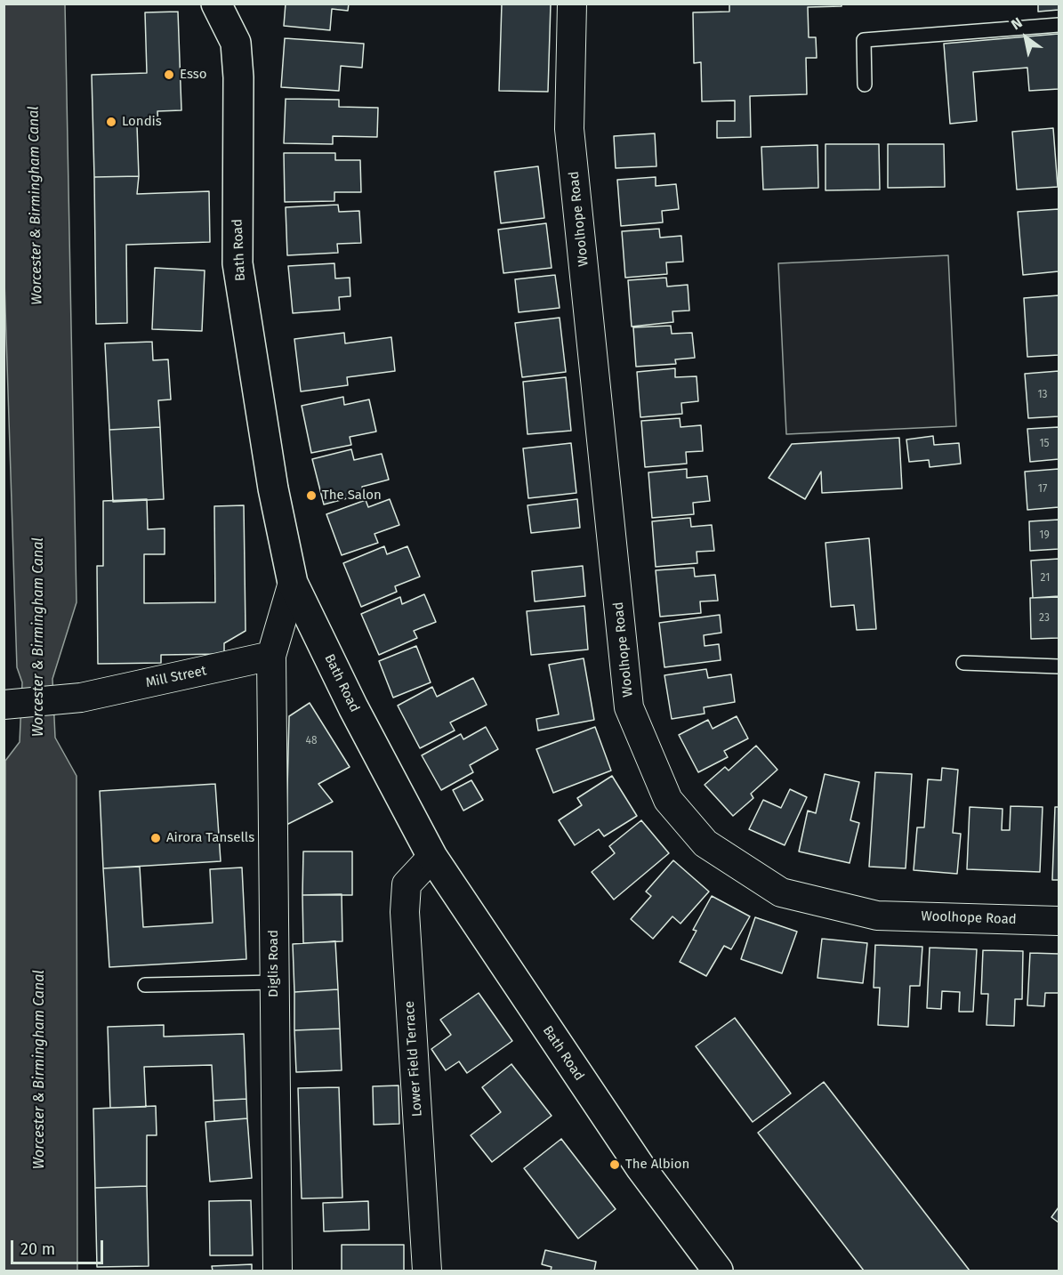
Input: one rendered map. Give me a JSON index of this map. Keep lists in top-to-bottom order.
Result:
{
  "streets": {
    "main road": ["Bath Road"],
    "street": [
      "Woolhope Road",
      "Mill Street",
      "Diglis Road",
      "Lower Field Terrace"
    ]
  },
  "crossings": [
    ["Bath Road", "Lower Field Terrace"],
    ["Mill Street", "Diglis Road"]
  ],
  "water": ["Worcester & Birmingham Canal"],
  "places": [
    "Esso",
    "Londis",
    "The Salon",
    "Airora Tansells",
    "The Albion"
  ],
  "house_numbers": [
    "13",
    "15",
    "17",
    "19",
    "21",
    "23",
    "48"
  ],
  "scale_bar": "20 m",
  "north": "top left"
}
